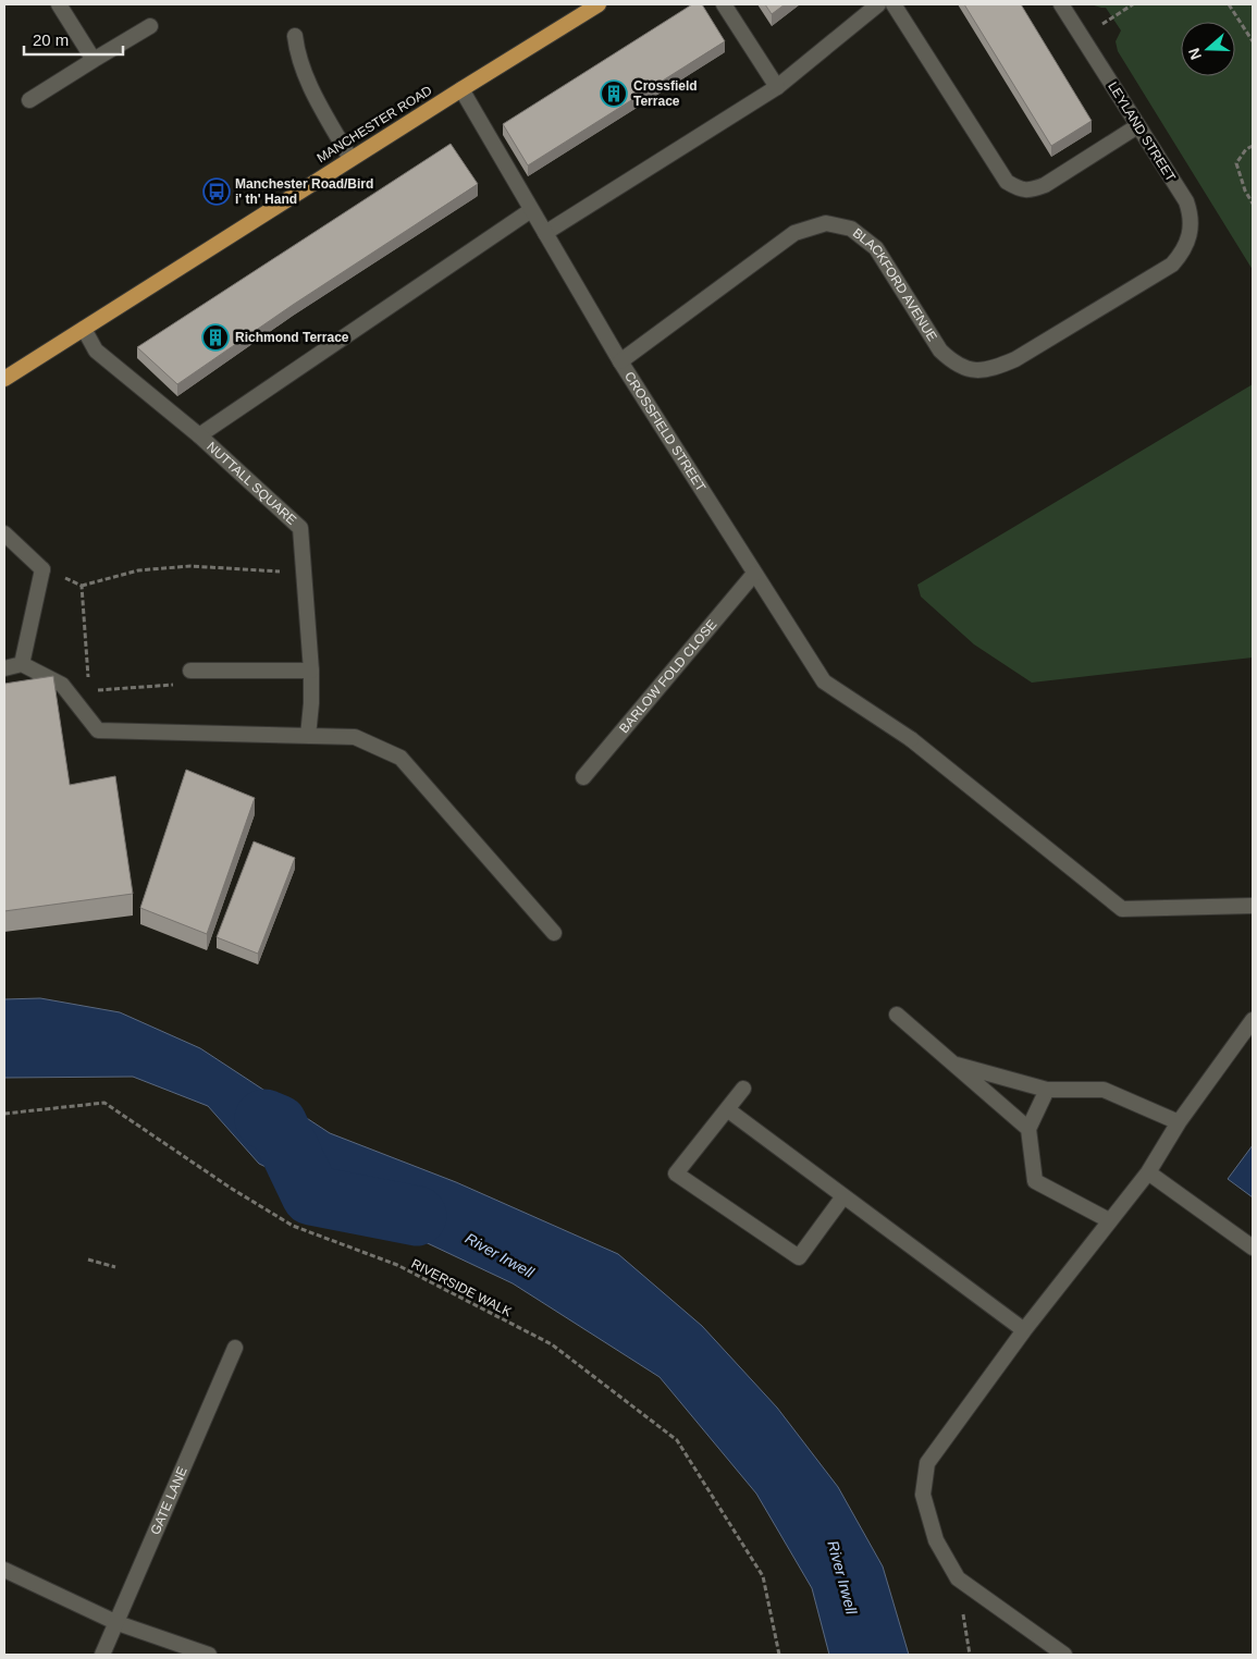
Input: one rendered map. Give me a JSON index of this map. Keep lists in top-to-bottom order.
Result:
{
  "streets": {
    "highway": ["MANCHESTER ROAD"],
    "street": [
      "LEYLAND STREET",
      "BLACKFORD AVENUE",
      "CROSSFIELD STREET",
      "NUTTALL SQUARE",
      "BARLOW FOLD CLOSE",
      "GATE LANE"
    ],
    "path": ["RIVERSIDE WALK"]
  },
  "crossings": [
    ["MANCHESTER ROAD", "CROSSFIELD STREET"],
    ["MANCHESTER ROAD", "NUTTALL SQUARE"],
    ["LEYLAND STREET", "BLACKFORD AVENUE"],
    ["BLACKFORD AVENUE", "CROSSFIELD STREET"],
    ["CROSSFIELD STREET", "BARLOW FOLD CLOSE"]
  ],
  "water": ["River Irwell"],
  "places": {
    "building": ["Crossfield Terrace", "Richmond Terrace"],
    "bus stop": ["Manchester Road/Bird i' th' Hand"]
  },
  "scale_bar": "20 m",
  "north": "left"
}
